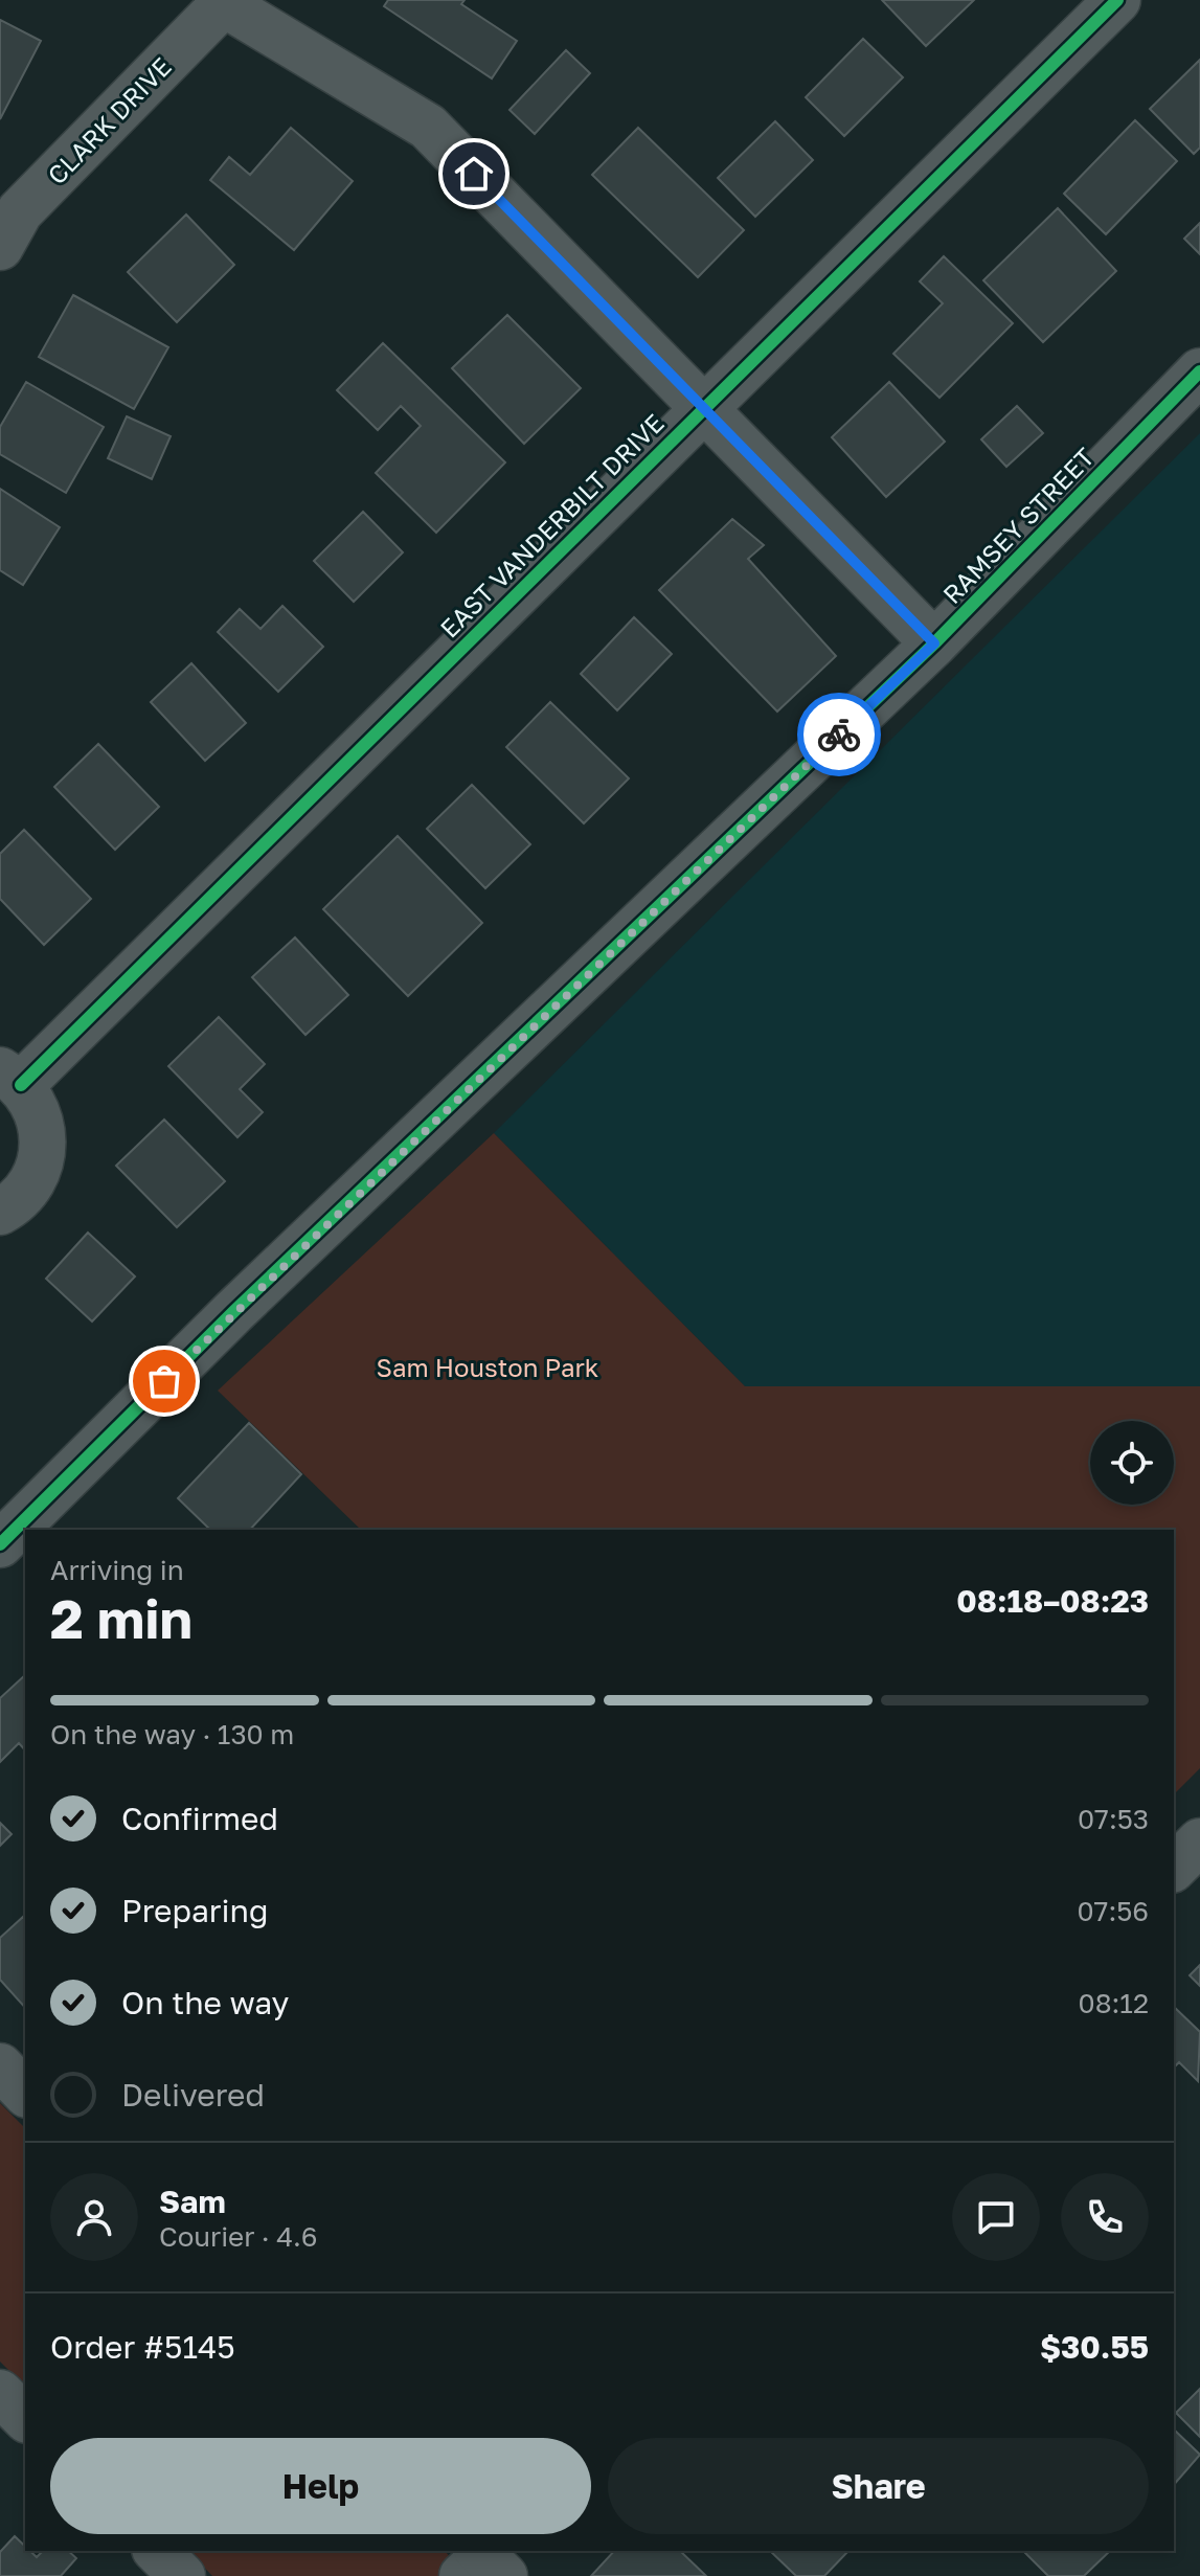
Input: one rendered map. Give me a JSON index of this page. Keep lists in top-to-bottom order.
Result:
{
  "streets": {
    "street": ["CLARK DRIVE", "EAST VANDERBILT DRIVE", "RAMSEY STREET"]
  },
  "parks": ["Sam Houston Park"],
  "page": {
    "heading": ["2 min", "Arriving in", "08:18–08:23"],
    "panel": [
      "Sam",
      "Courier · 4.6",
      "Order #5145",
      "$30.55"
    ],
    "bar": "On the way · 130 m",
    "list": [
      ["Confirmed", "07:53"],
      ["Preparing", "07:56"],
      ["On the way", "08:12"],
      "Delivered"
    ],
    "buttons": ["Help", "Share"]
  }
}
